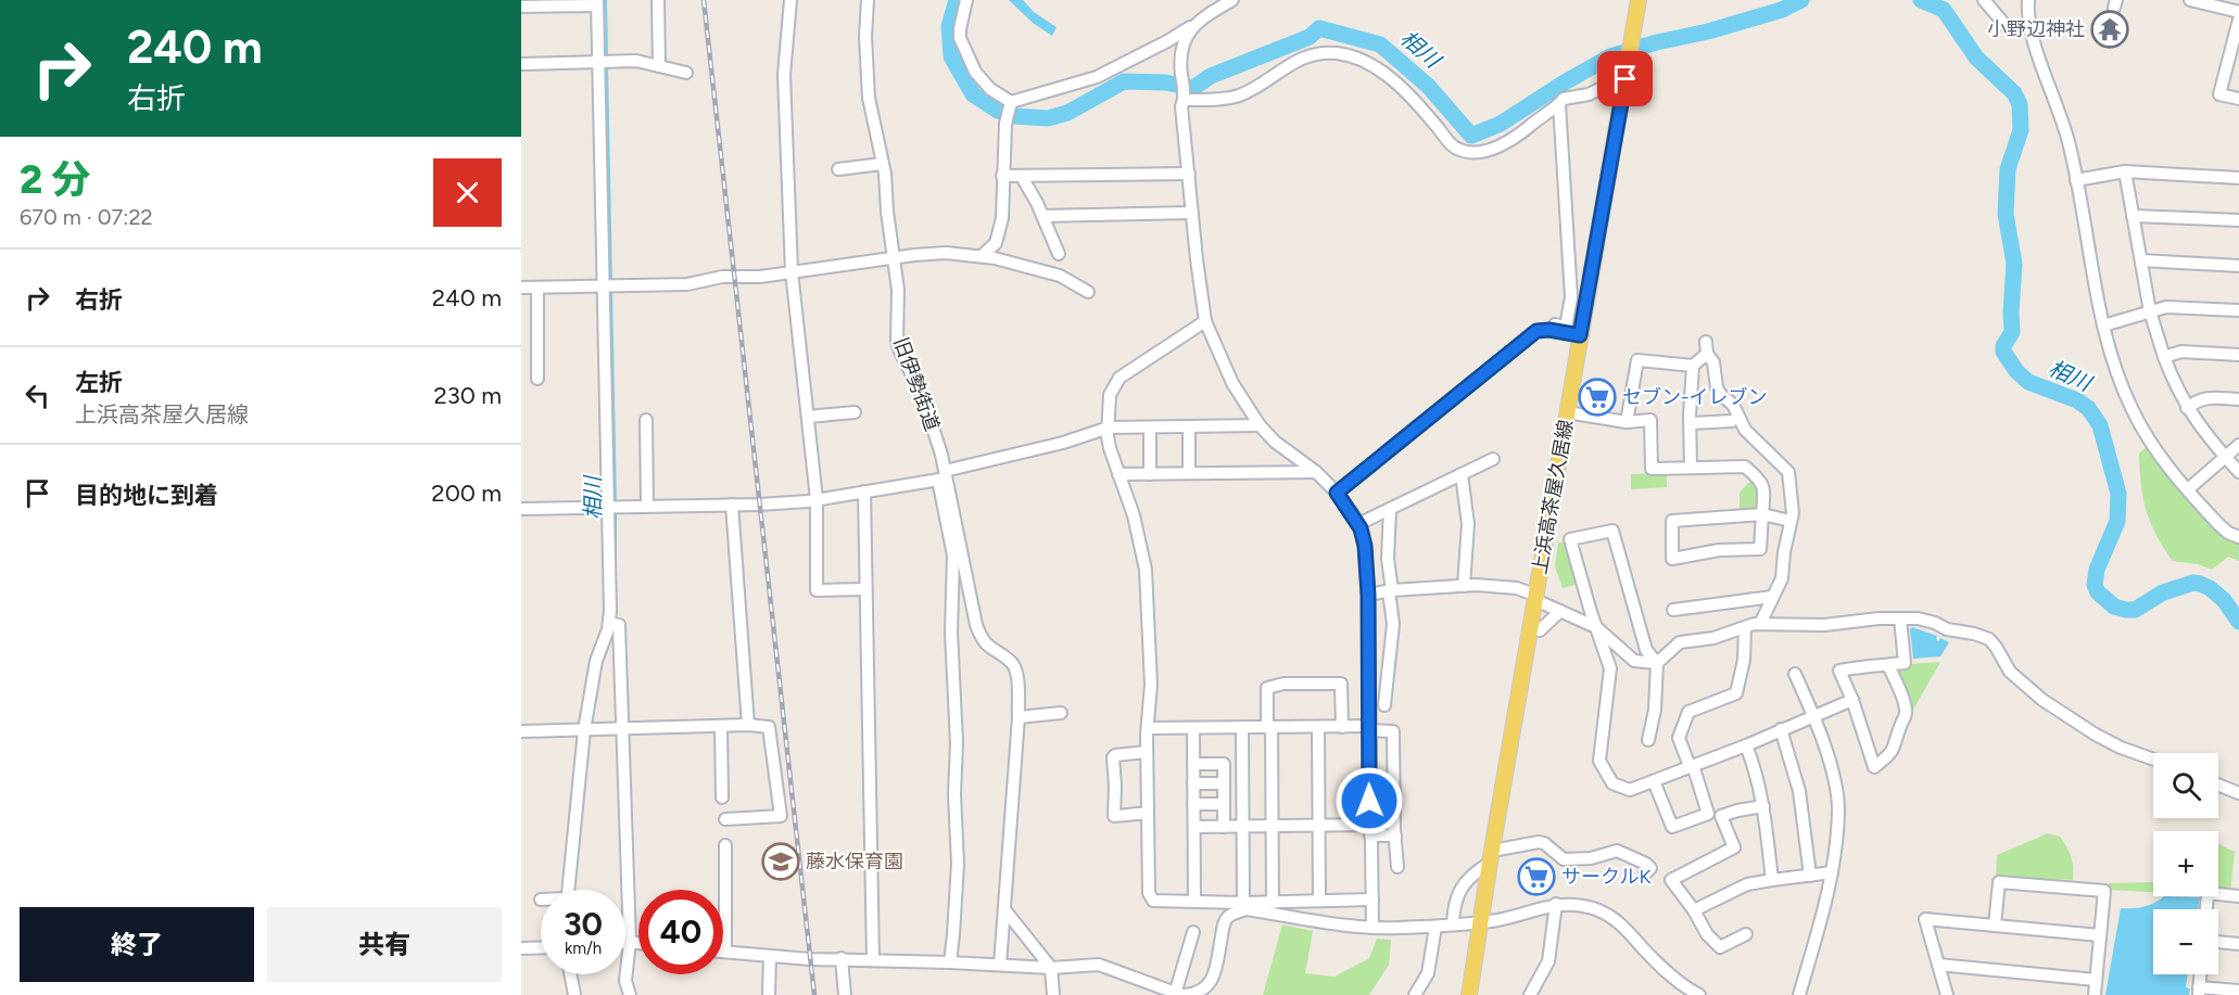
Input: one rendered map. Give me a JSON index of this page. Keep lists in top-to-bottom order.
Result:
{
  "streets": {
    "main road": ["上浜高茶屋久居線"],
    "street": ["旧伊勢街道"]
  },
  "water": ["相川"],
  "places": {
    "temple": ["小野辺神社"],
    "supermarket": ["セブン-イレブン", "サークルK"],
    "school or university": ["藤水保育園"]
  },
  "page": {
    "turn": ["240 m", "右折"],
    "heading": ["2 分", "670 m · 07:22"],
    "list": [
      {
        "name": "右折",
        "value": "240 m"
      },
      {
        "name": "左折",
        "note": "上浜高茶屋久居線",
        "value": "230 m"
      },
      {
        "name": "目的地に到着",
        "value": "200 m"
      }
    ],
    "map_buttons": ["+", "−"],
    "speed": "30 km/h",
    "limit": "40",
    "buttons": ["終了", "共有"]
  }
}
